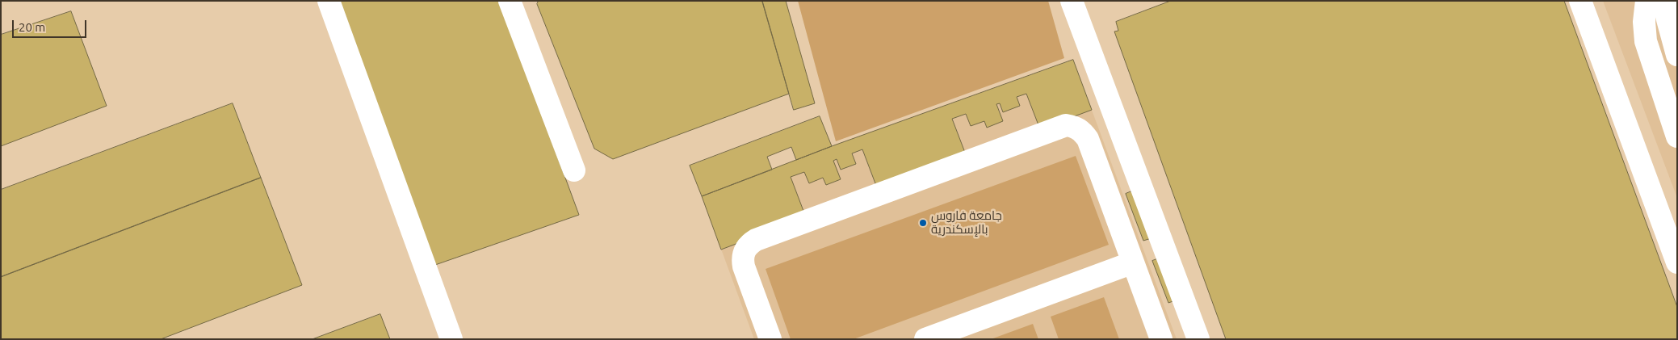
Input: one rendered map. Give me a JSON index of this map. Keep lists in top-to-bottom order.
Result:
{
  "places": ["جامعة فاروس بالإسكندرية"],
  "scale_bar": "20 m"
}
